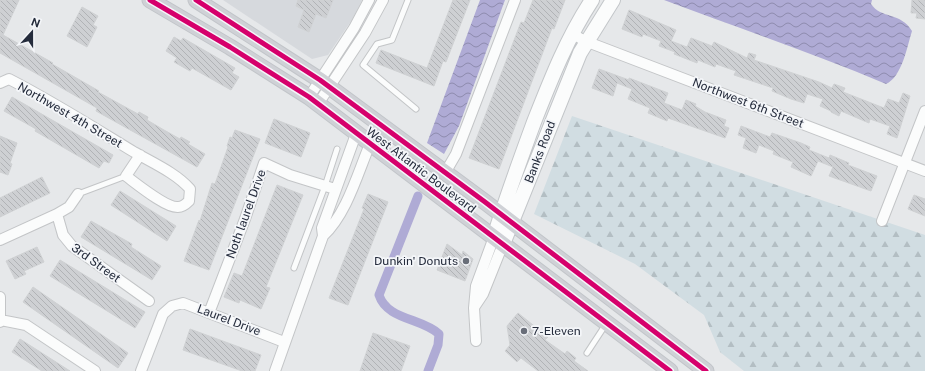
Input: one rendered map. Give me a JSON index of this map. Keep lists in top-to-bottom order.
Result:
{
  "streets": {
    "main road": ["West Atlantic Boulevard"],
    "street": [
      "Northwest 6th Street",
      "Northwest 4th Street",
      "Banks Road",
      "Noth laurel Drive",
      "3rd Street",
      "Laurel Drive"
    ]
  },
  "crossings": [
    ["Northwest 6th Street", "Banks Road"],
    ["Banks Road", "West Atlantic Boulevard"],
    ["Noth laurel Drive", "Laurel Drive"]
  ],
  "places": ["Dunkin' Donuts", "7-Eleven"],
  "north": "top"
}
